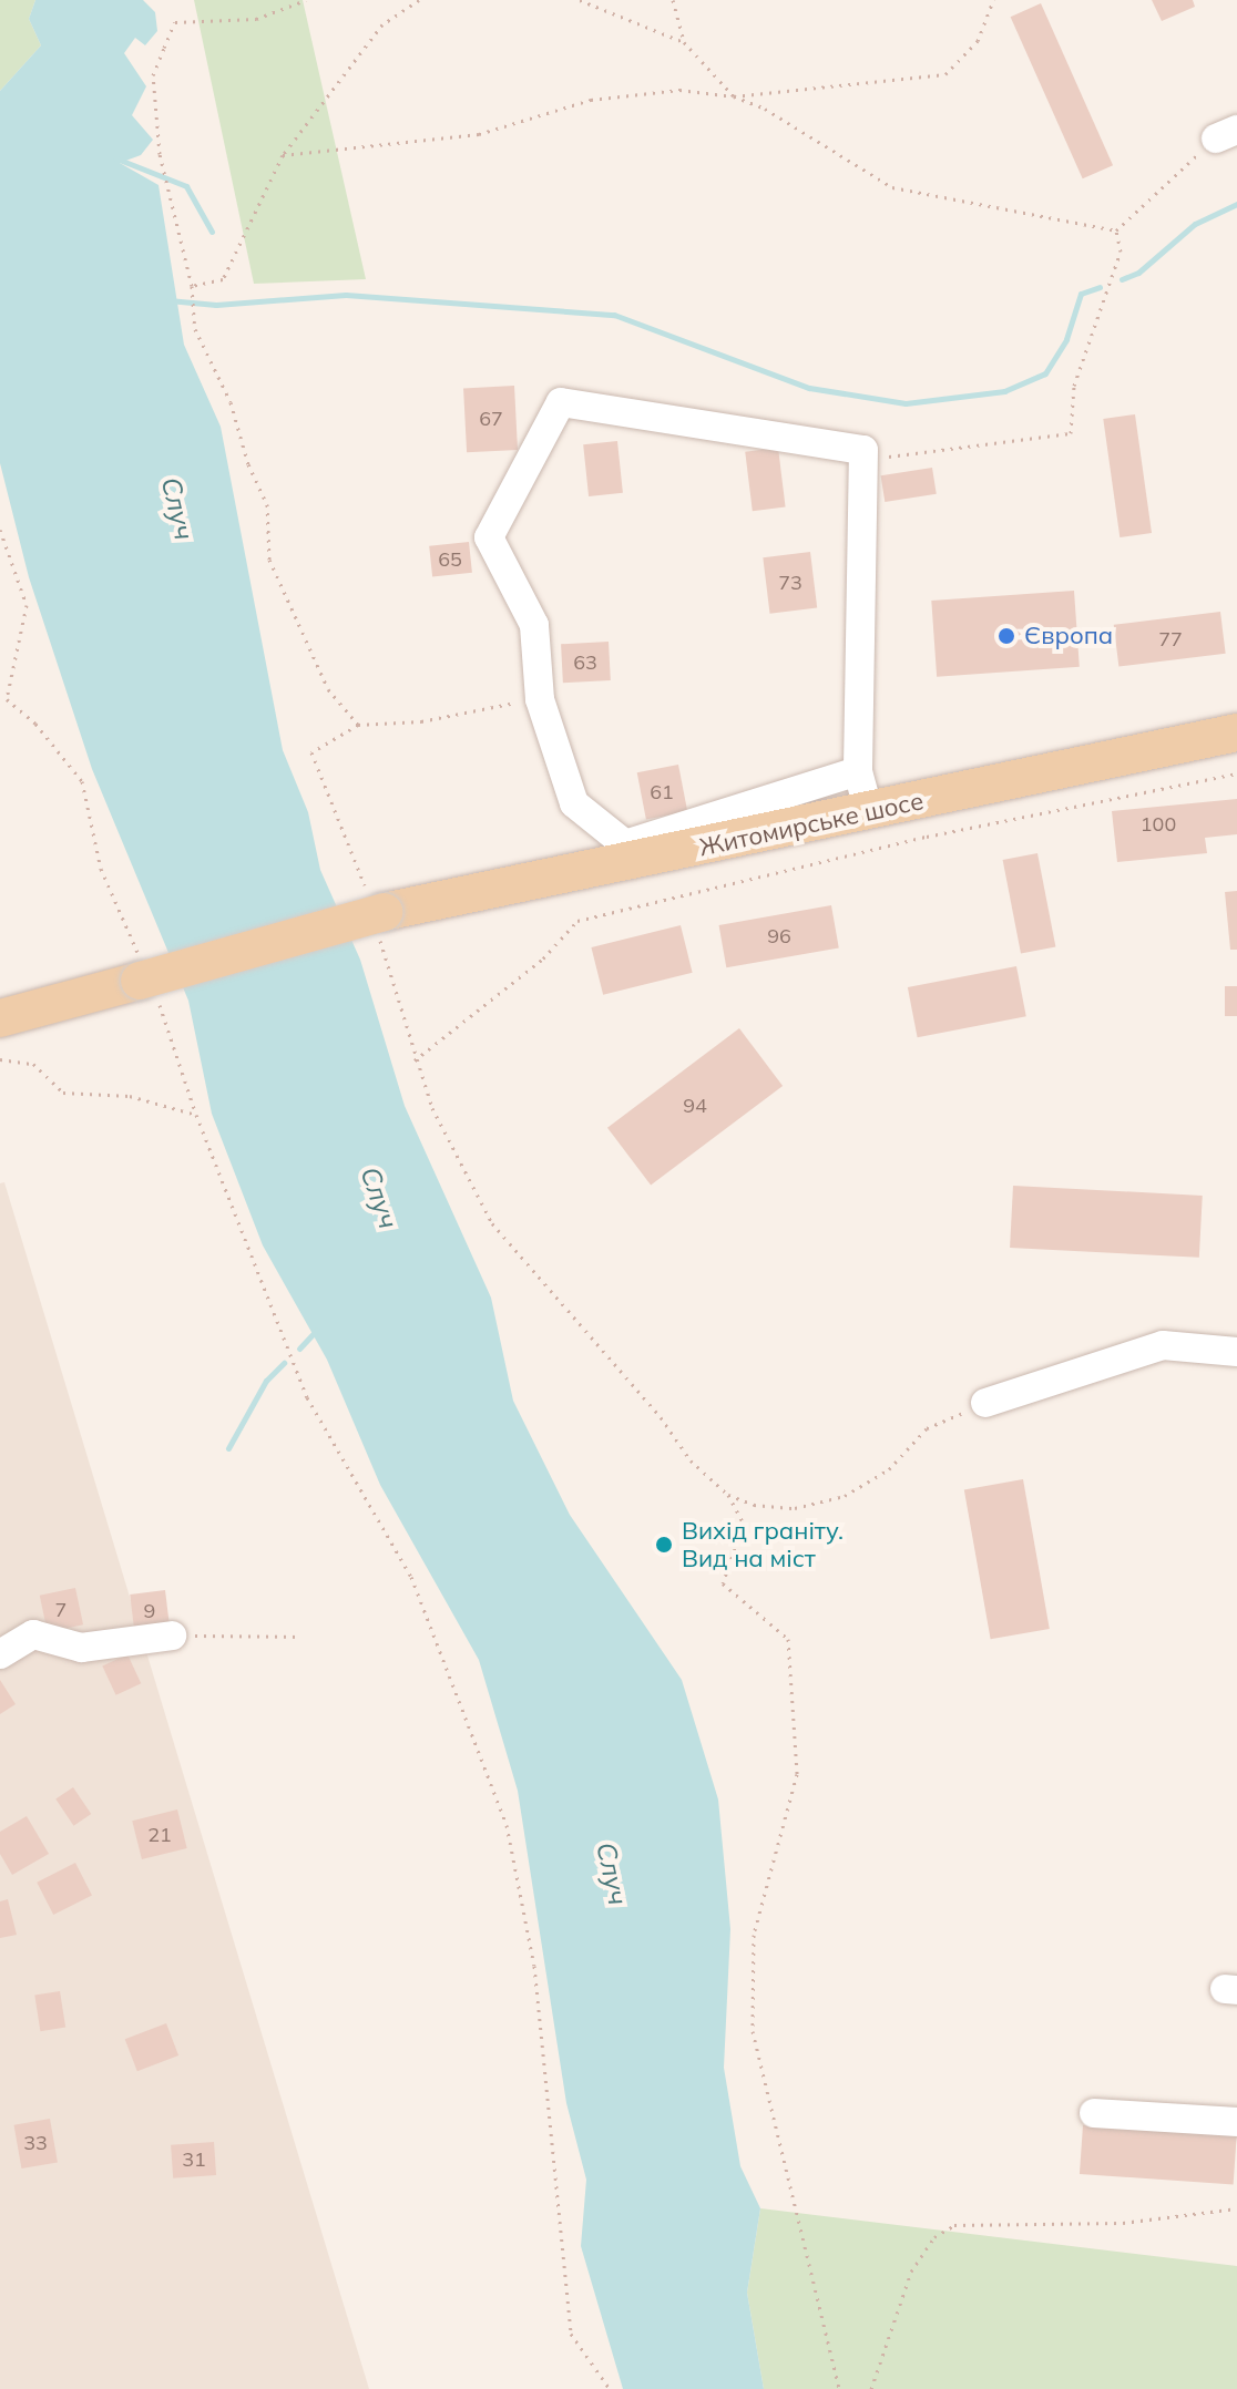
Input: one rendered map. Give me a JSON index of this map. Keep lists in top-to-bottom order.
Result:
{
  "streets": {
    "main road": ["Житомирське шосе"]
  },
  "water": ["Случ"],
  "places": ["Європа", "Вихід граніту. Вид на міст"],
  "house_numbers": [
    "67",
    "65",
    "73",
    "77",
    "63",
    "61",
    "100",
    "96",
    "94",
    "7",
    "9",
    "21",
    "33",
    "31"
  ]
}
